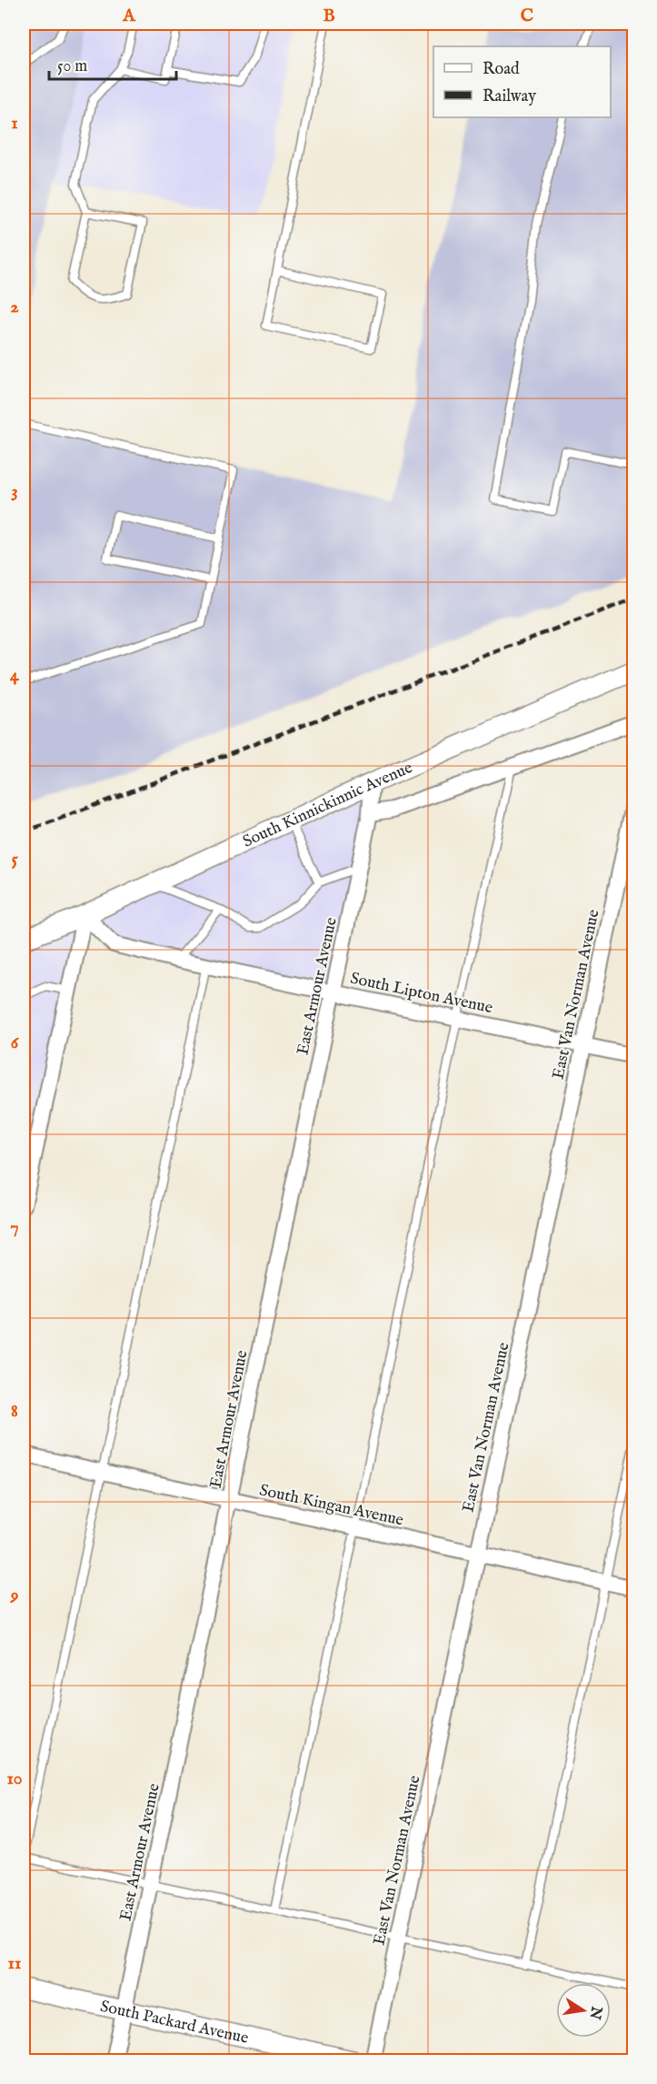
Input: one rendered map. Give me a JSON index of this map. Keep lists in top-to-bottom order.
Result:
{
  "streets": {
    "street": [
      "South Kinnickinnic Avenue",
      "East Armour Avenue",
      "South Lipton Avenue",
      "East Van Norman Avenue",
      "South Kingan Avenue",
      "South Packard Avenue"
    ]
  },
  "crossings": [
    ["South Kinnickinnic Avenue", "East Armour Avenue"],
    ["South Kinnickinnic Avenue", "South Lipton Avenue"],
    ["East Armour Avenue", "South Lipton Avenue"],
    ["East Armour Avenue", "South Kingan Avenue"],
    ["East Armour Avenue", "South Packard Avenue"],
    ["South Lipton Avenue", "East Van Norman Avenue"],
    ["East Van Norman Avenue", "South Kingan Avenue"]
  ],
  "legend": ["Road", "Railway"],
  "scale_bar": "50 m",
  "north": "right",
  "grid": {
    "columns": ["A", "B", "C"],
    "rows": [
      "1",
      "2",
      "3",
      "4",
      "5",
      "6",
      "7",
      "8",
      "9",
      "10",
      "11"
    ]
  }
}
